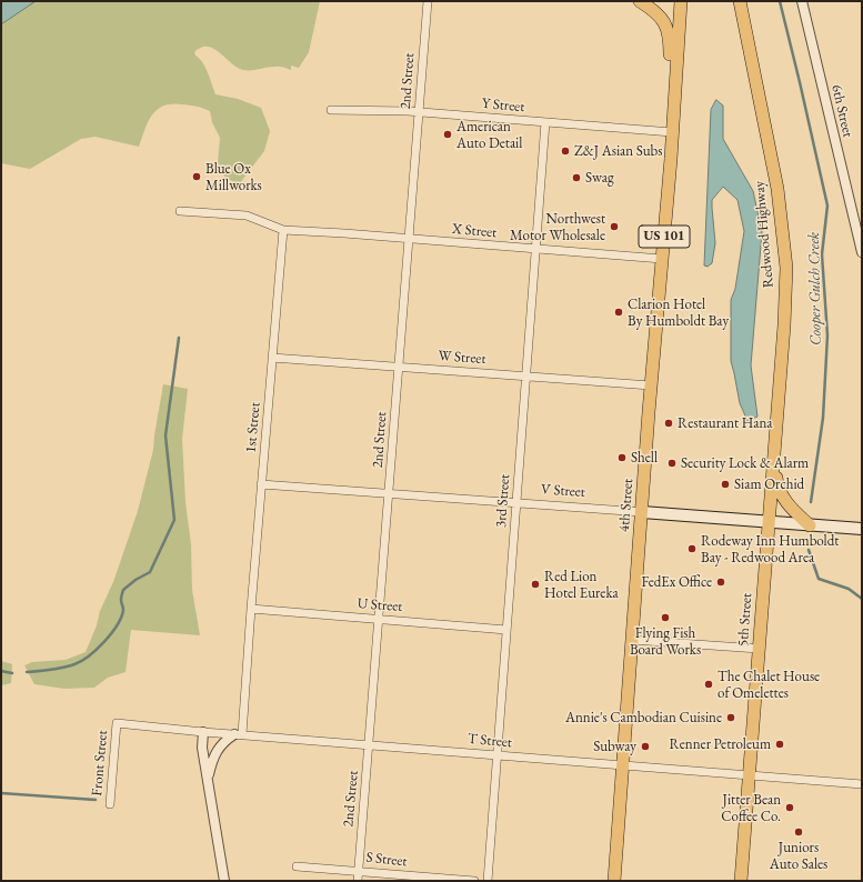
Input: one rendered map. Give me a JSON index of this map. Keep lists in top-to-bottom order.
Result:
{
  "streets": {
    "highway": [
      "Redwood Highway",
      "US 101",
      "4th Street",
      "5th Street"
    ],
    "main road": ["V Street"],
    "street": [
      "2nd Street",
      "Y Street",
      "6th Street",
      "X Street",
      "W Street",
      "1st Street",
      "3rd Street",
      "U Street",
      "T Street",
      "Front Street",
      "S Street"
    ]
  },
  "crossings": [
    ["2nd Street", "Y Street"],
    ["2nd Street", "X Street"],
    ["2nd Street", "W Street"],
    ["2nd Street", "V Street"],
    ["2nd Street", "U Street"],
    ["2nd Street", "T Street"],
    ["2nd Street", "S Street"],
    ["Y Street", "US 101"],
    ["Y Street", "3rd Street"],
    ["Y Street", "4th Street"],
    ["X Street", "1st Street"],
    ["X Street", "3rd Street"],
    ["X Street", "4th Street"],
    ["Redwood Highway", "V Street"],
    ["Redwood Highway", "5th Street"],
    ["US 101", "4th Street"],
    ["W Street", "1st Street"],
    ["W Street", "3rd Street"],
    ["W Street", "4th Street"],
    ["1st Street", "V Street"],
    ["1st Street", "U Street"],
    ["1st Street", "T Street"],
    ["V Street", "3rd Street"],
    ["V Street", "4th Street"],
    ["V Street", "5th Street"],
    ["3rd Street", "U Street"],
    ["3rd Street", "T Street"],
    ["4th Street", "T Street"],
    ["5th Street", "T Street"],
    ["T Street", "Front Street"]
  ],
  "water": ["Cooper Gulch Creek"],
  "places": [
    "American Auto Detail",
    "Z&J Asian Subs",
    "Blue Ox Millworks",
    "Swag",
    "Northwest Motor Wholesale",
    "Clarion Hotel By Humboldt Bay",
    "Restaurant Hana",
    "Shell",
    "Security Lock & Alarm",
    "Siam Orchid",
    "Rodeway Inn Humboldt Bay - Redwood Area",
    "FedEx Office",
    "Red Lion Hotel Eureka",
    "Flying Fish Board Works",
    "The Chalet House of Omelettes",
    "Annie's Cambodian Cuisine",
    "Renner Petroleum",
    "Subway",
    "Jitter Bean Coffee Co.",
    "Juniors Auto Sales"
  ]
}
